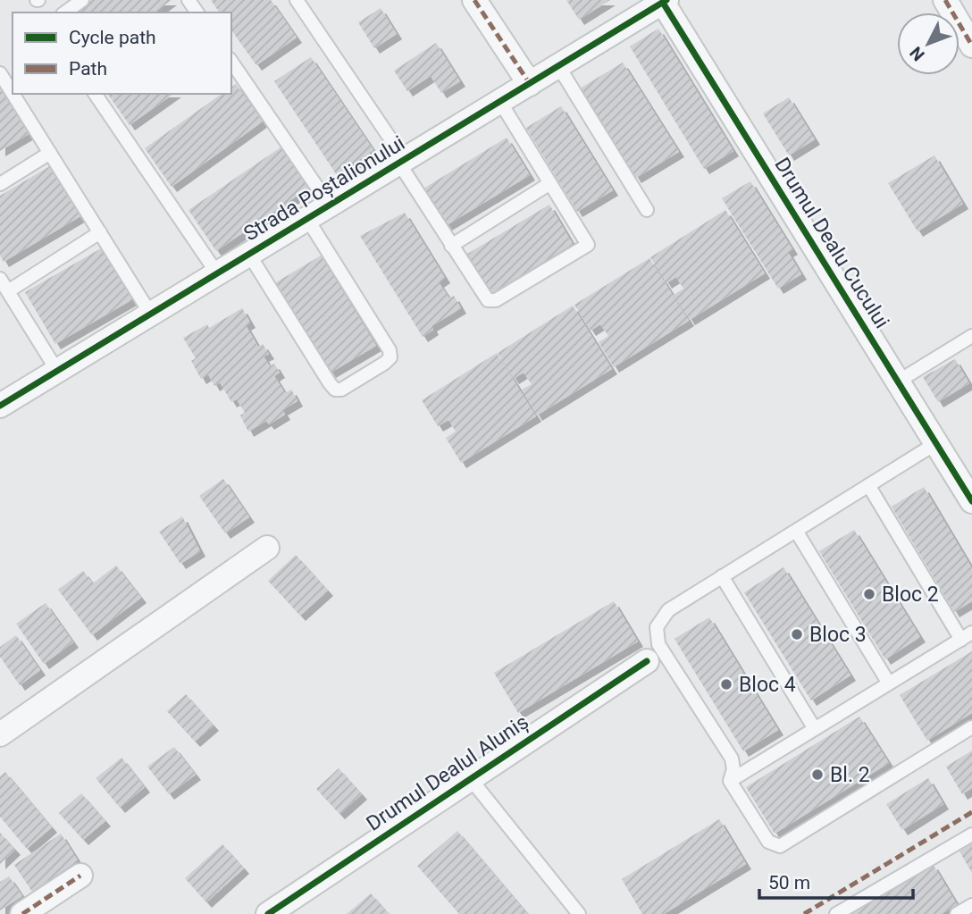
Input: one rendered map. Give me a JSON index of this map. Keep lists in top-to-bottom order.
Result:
{
  "streets": {
    "street": ["Strada Poștalionului", "Drumul Dealu Cucului", "Drumul Dealul Aluniș"]
  },
  "crossings": [
    ["Strada Poștalionului", "Drumul Dealu Cucului"]
  ],
  "places": [
    "Bloc 2",
    "Bloc 3",
    "Bloc 4",
    "Bl. 2"
  ],
  "legend": ["Cycle path", "Path"],
  "scale_bar": "50 m",
  "north": "bottom left"
}
